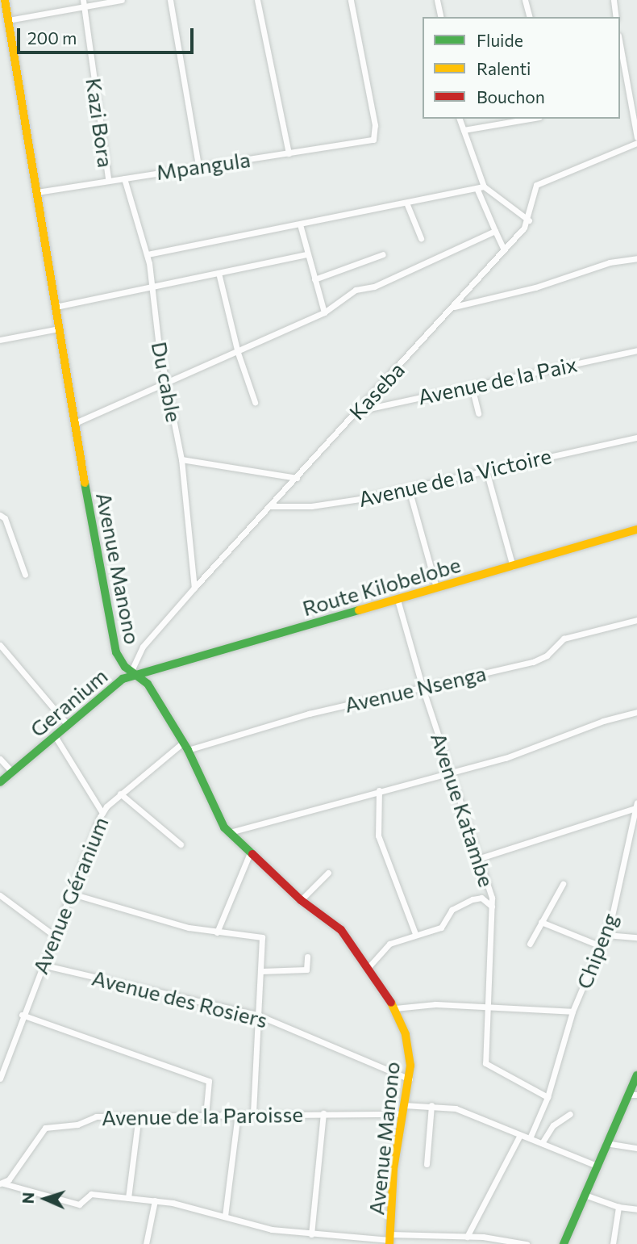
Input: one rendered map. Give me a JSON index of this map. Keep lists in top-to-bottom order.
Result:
{
  "streets": {
    "street": [
      "Kazi Bora",
      "Mpangula",
      "Avenue de la Paix",
      "Du cable",
      "Kaseba",
      "Avenue de la Victoire",
      "Avenue Manono",
      "Route Kilobelobe",
      "Avenue Nsenga",
      "Geranium",
      "Avenue Katambe",
      "Avenue Géranium",
      "Chipeng",
      "Avenue des Rosiers",
      "Avenue de la Paroisse"
    ]
  },
  "crossings": [
    ["Kazi Bora", "Mpangula"],
    ["Mpangula", "Du cable"],
    ["Mpangula", "Avenue Manono"],
    ["Avenue de la Paix", "Kaseba"],
    ["Du cable", "Kaseba"],
    ["Kaseba", "Avenue de la Victoire"],
    ["Kaseba", "Avenue Manono"],
    ["Kaseba", "Route Kilobelobe"],
    ["Kaseba", "Geranium"],
    ["Avenue Manono", "Route Kilobelobe"],
    ["Avenue Manono", "Avenue Nsenga"],
    ["Avenue Manono", "Geranium"],
    ["Avenue Manono", "Avenue Géranium"],
    ["Avenue Manono", "Avenue des Rosiers"],
    ["Avenue Manono", "Avenue de la Paroisse"],
    ["Route Kilobelobe", "Geranium"],
    ["Route Kilobelobe", "Avenue Katambe"],
    ["Avenue Nsenga", "Avenue Katambe"],
    ["Avenue Katambe", "Chipeng"],
    ["Avenue Géranium", "Avenue des Rosiers"],
    ["Chipeng", "Avenue de la Paroisse"]
  ],
  "legend": ["Fluide", "Ralenti", "Bouchon"],
  "scale_bar": "200 m",
  "north": "left"
}
